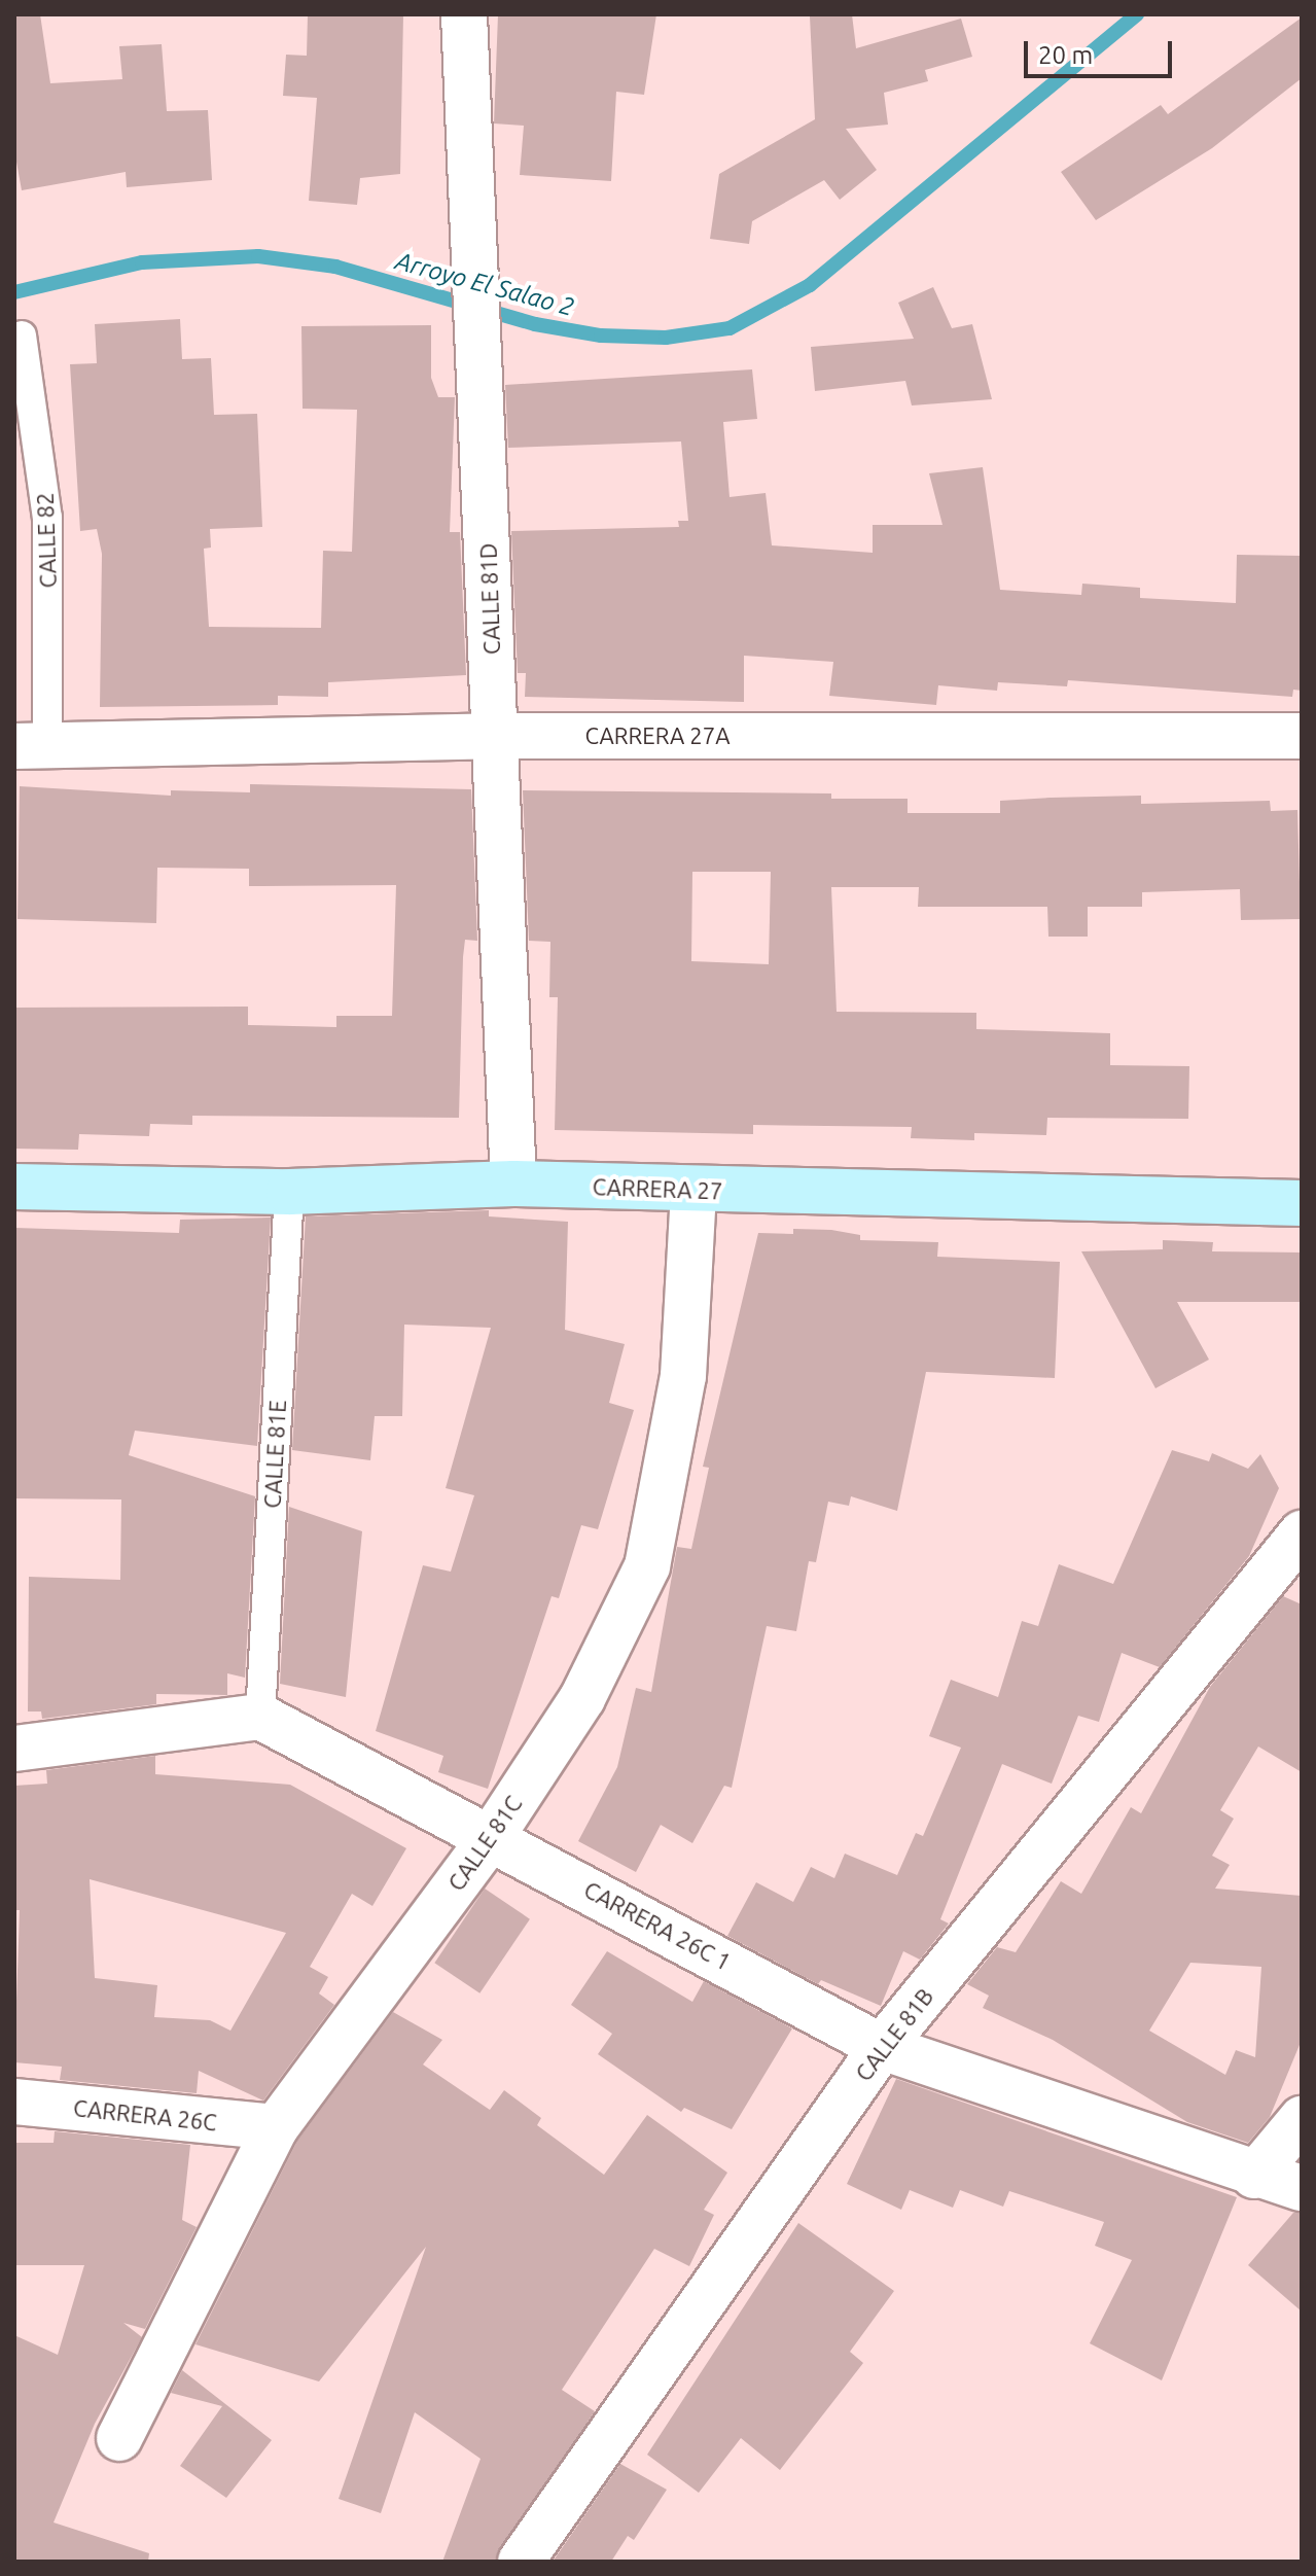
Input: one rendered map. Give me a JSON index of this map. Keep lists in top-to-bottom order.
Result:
{
  "streets": {
    "street": [
      "CALLE 81D",
      "CARRERA 27A",
      "CARRERA 27",
      "CALLE 81C",
      "CARRERA 26C 1",
      "CALLE 81B",
      "CARRERA 26C"
    ],
    "lane": ["CALLE 82", "CALLE 81E"]
  },
  "crossings": [
    ["CALLE 82", "CARRERA 27A"],
    ["CALLE 81D", "CARRERA 27A"],
    ["CALLE 81D", "CARRERA 27"],
    ["CARRERA 27", "CALLE 81E"],
    ["CARRERA 27", "CALLE 81C"],
    ["CALLE 81E", "CARRERA 26C 1"],
    ["CALLE 81C", "CARRERA 26C 1"],
    ["CALLE 81C", "CARRERA 26C"],
    ["CARRERA 26C 1", "CALLE 81B"]
  ],
  "water": ["Arroyo El Salao 2"],
  "scale_bar": "20 m"
}
